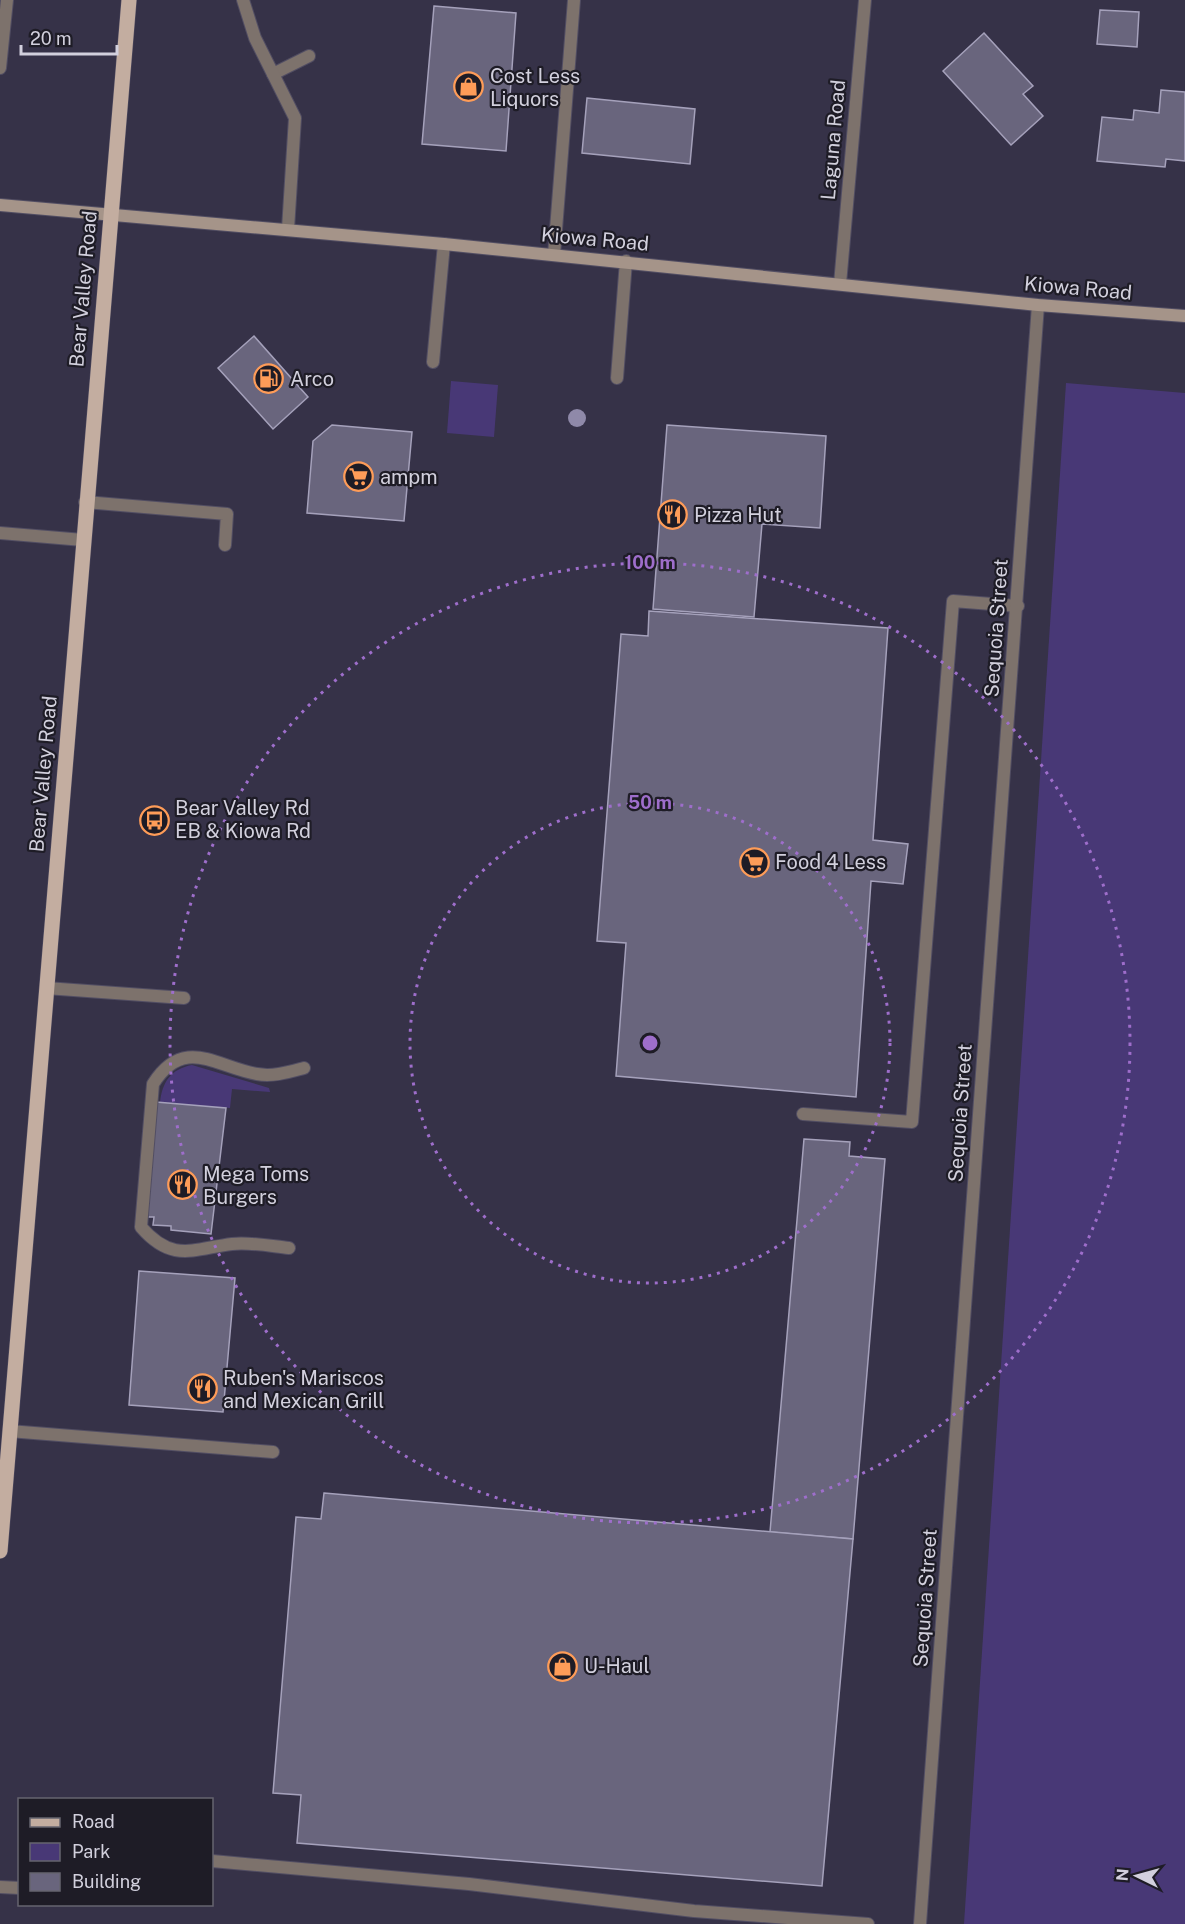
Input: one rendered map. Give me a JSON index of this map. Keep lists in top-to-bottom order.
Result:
{
  "streets": {
    "main road": ["Bear Valley Road"],
    "street": ["Laguna Road", "Kiowa Road", "Sequoia Street"]
  },
  "crossings": [
    ["Laguna Road", "Kiowa Road"],
    ["Kiowa Road", "Bear Valley Road"],
    ["Kiowa Road", "Sequoia Street"]
  ],
  "places": {
    "shop": ["Cost Less Liquors", "U-Haul"],
    "fuel station": ["Arco"],
    "supermarket": ["ampm", "Food 4 Less"],
    "restaurant": ["Pizza Hut", "Mega Toms Burgers", "Ruben's Mariscos and Mexican Grill"],
    "bus stop": ["Bear Valley Rd EB & Kiowa Rd"]
  },
  "legend": ["Road", "Park", "Building"],
  "scale_bar": "20 m",
  "north": "left",
  "rings": ["100 m", "50 m"]
}
